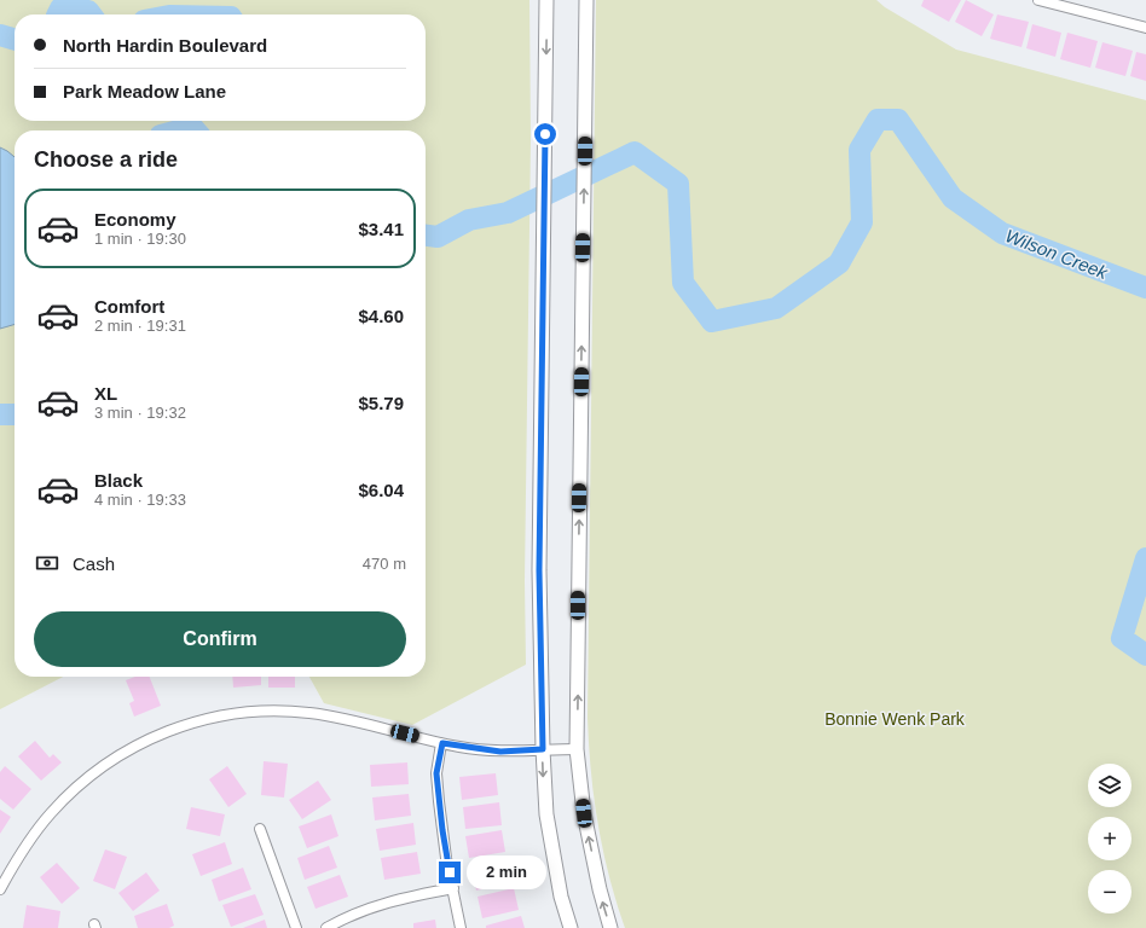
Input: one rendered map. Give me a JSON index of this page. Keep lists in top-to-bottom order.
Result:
{
  "water": ["Wilson Creek"],
  "parks": ["Bonnie Wenk Park"],
  "page": {
    "banner": ["North Hardin Boulevard", "Park Meadow Lane"],
    "heading": "Choose a ride",
    "list": [
      {
        "name": "Economy",
        "note": "1 min · 19:30",
        "value": "$3.41"
      },
      {
        "name": "Comfort",
        "note": "2 min · 19:31",
        "value": "$4.60"
      },
      {
        "name": "XL",
        "note": "3 min · 19:32",
        "value": "$5.79"
      },
      {
        "name": "Black",
        "note": "4 min · 19:33",
        "value": "$6.04"
      }
    ],
    "pay": ["Cash", "470 m"],
    "buttons": "Confirm",
    "map_buttons": ["+", "−"],
    "bubble": "2 min"
  }
}
